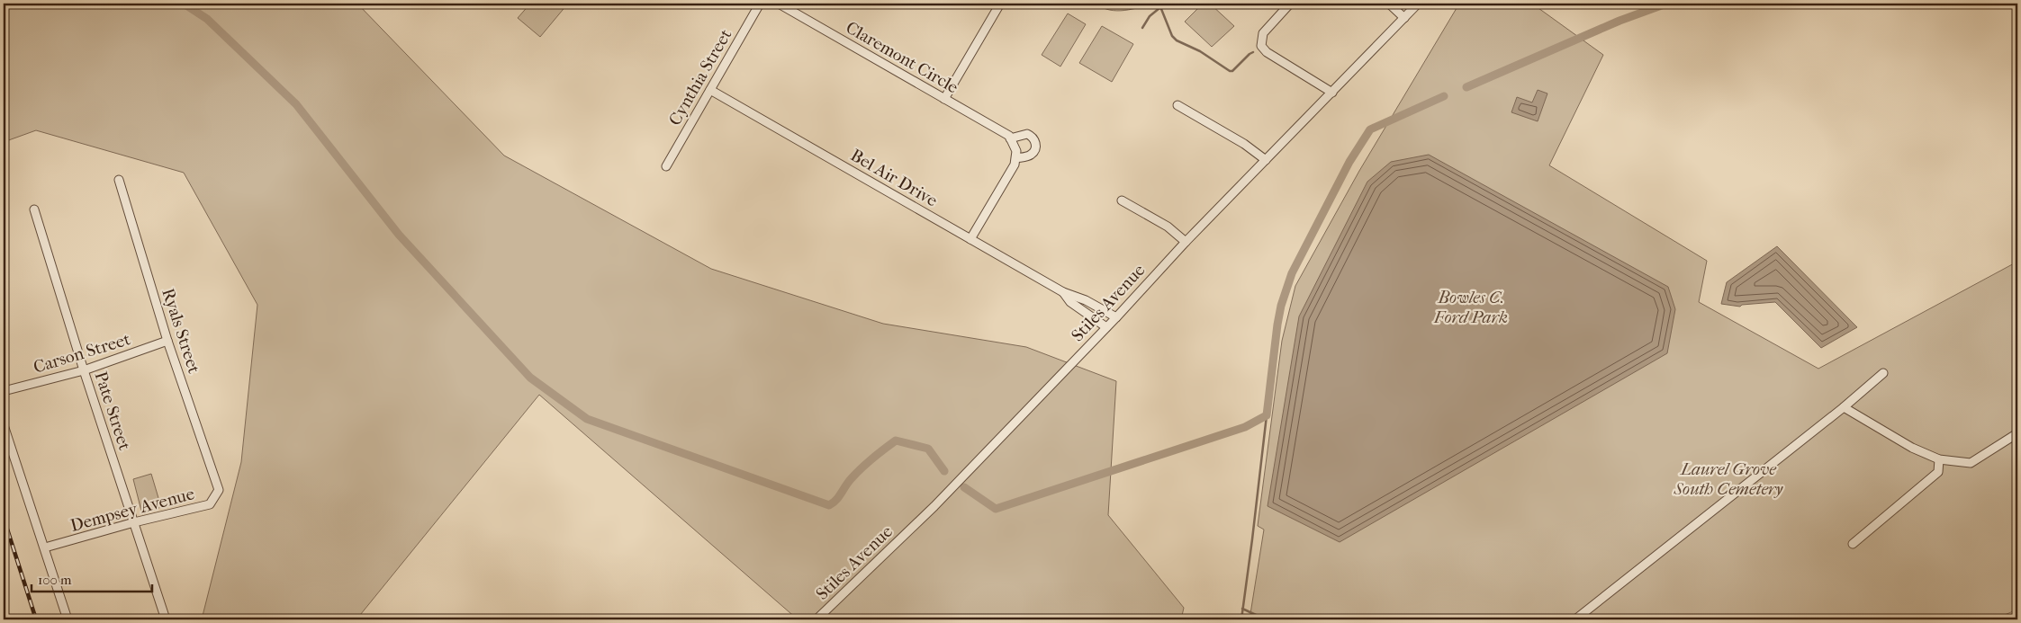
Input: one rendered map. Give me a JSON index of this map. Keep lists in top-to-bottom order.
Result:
{
  "streets": {
    "street": [
      "Claremont Circle",
      "Cynthia Street",
      "Bel Air Drive",
      "Stiles Avenue",
      "Ryals Street",
      "Carson Street",
      "Pate Street",
      "Dempsey Avenue"
    ]
  },
  "crossings": [
    ["Cynthia Street", "Bel Air Drive"],
    ["Bel Air Drive", "Stiles Avenue"],
    ["Ryals Street", "Carson Street"],
    ["Ryals Street", "Dempsey Avenue"],
    ["Carson Street", "Pate Street"],
    ["Pate Street", "Dempsey Avenue"]
  ],
  "parks": ["Bowles C. Ford Park", "Laurel Grove South Cemetery"],
  "scale_bar": "100 m"
}
